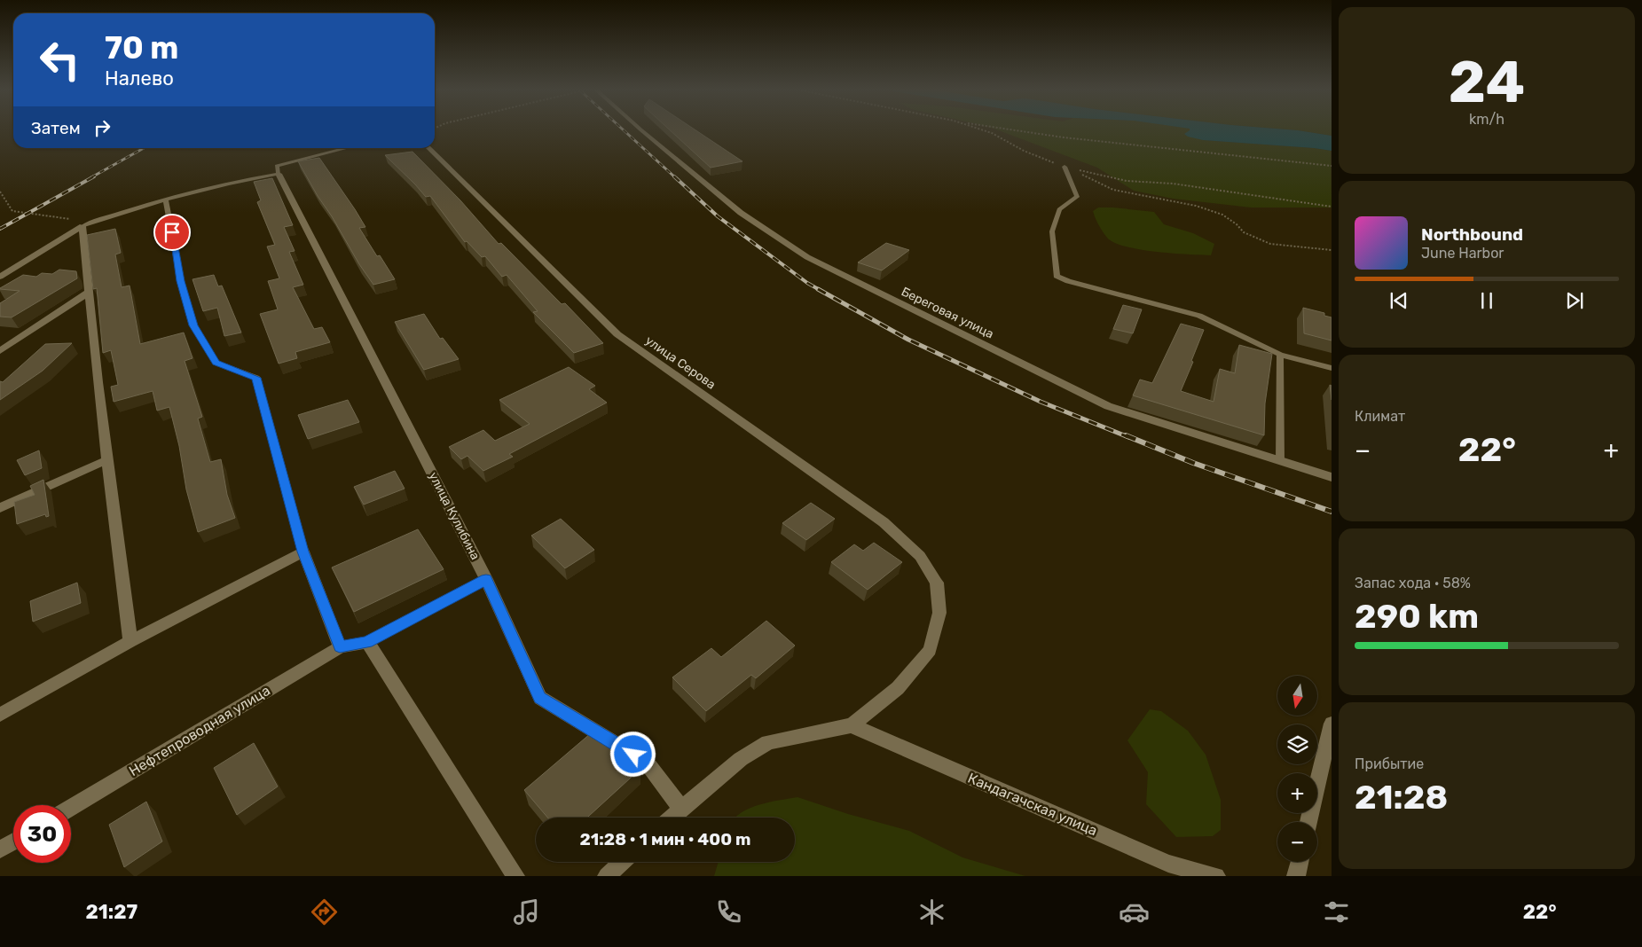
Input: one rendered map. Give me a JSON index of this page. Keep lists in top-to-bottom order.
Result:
{
  "streets": {
    "street": [
      "Береговая улица",
      "улица Серова",
      "улица Кулибина",
      "Нефтепроводная улица",
      "Кандагачская улица"
    ]
  },
  "crossings": [
    ["улица Серова", "Кандагачская улица"],
    ["улица Кулибина", "Нефтепроводная улица"]
  ],
  "north": "bottom",
  "page": {
    "tile": [
      ["24", "km/h"],
      "Климат",
      ["Запас хода · 58%", "290 km"],
      ["Прибытие", "21:28"]
    ],
    "turn": ["70 m", "Налево"],
    "then": "Затем",
    "song": ["Northbound", "June Harbor"],
    "heat": ["−", "22°", "+"],
    "map_buttons": ["+", "−"],
    "limit": "30",
    "trip": "21:28 · 1 мин · 400 m",
    "tabs": ["21:27", "22°"]
  }
}
